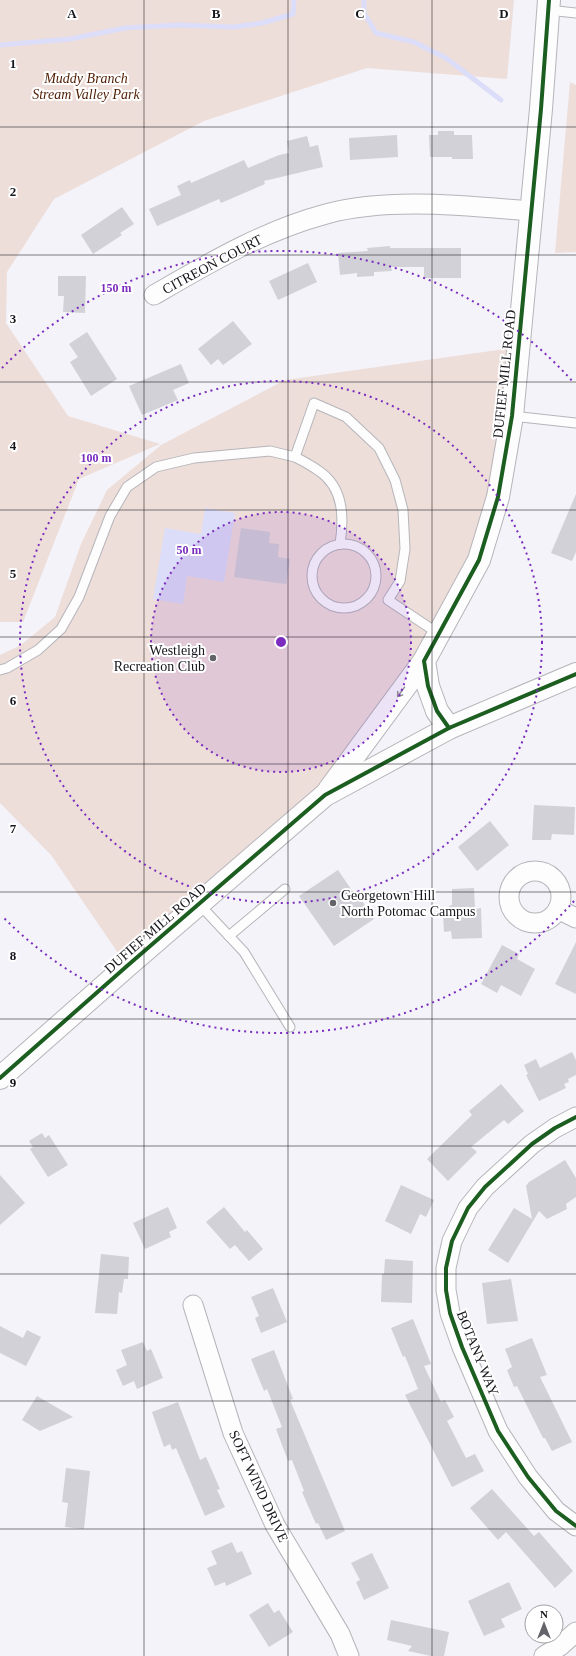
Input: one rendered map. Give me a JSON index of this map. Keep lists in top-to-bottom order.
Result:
{
  "streets": {
    "main road": ["DUFIEF MILL ROAD"],
    "street": ["CITREON COURT", "BOTANY WAY", "SOFT WIND DRIVE"]
  },
  "crossings": [
    ["CITREON COURT", "DUFIEF MILL ROAD"]
  ],
  "parks": ["Muddy Branch Stream Valley Park"],
  "places": ["Westleigh Recreation Club", "Georgetown Hill North Potomac Campus"],
  "north": "top",
  "grid": {
    "columns": [
      "A",
      "B",
      "C",
      "D"
    ],
    "rows": [
      "1",
      "2",
      "3",
      "4",
      "5",
      "6",
      "7",
      "8",
      "9"
    ]
  },
  "rings": ["150 m", "100 m", "50 m"]
}
